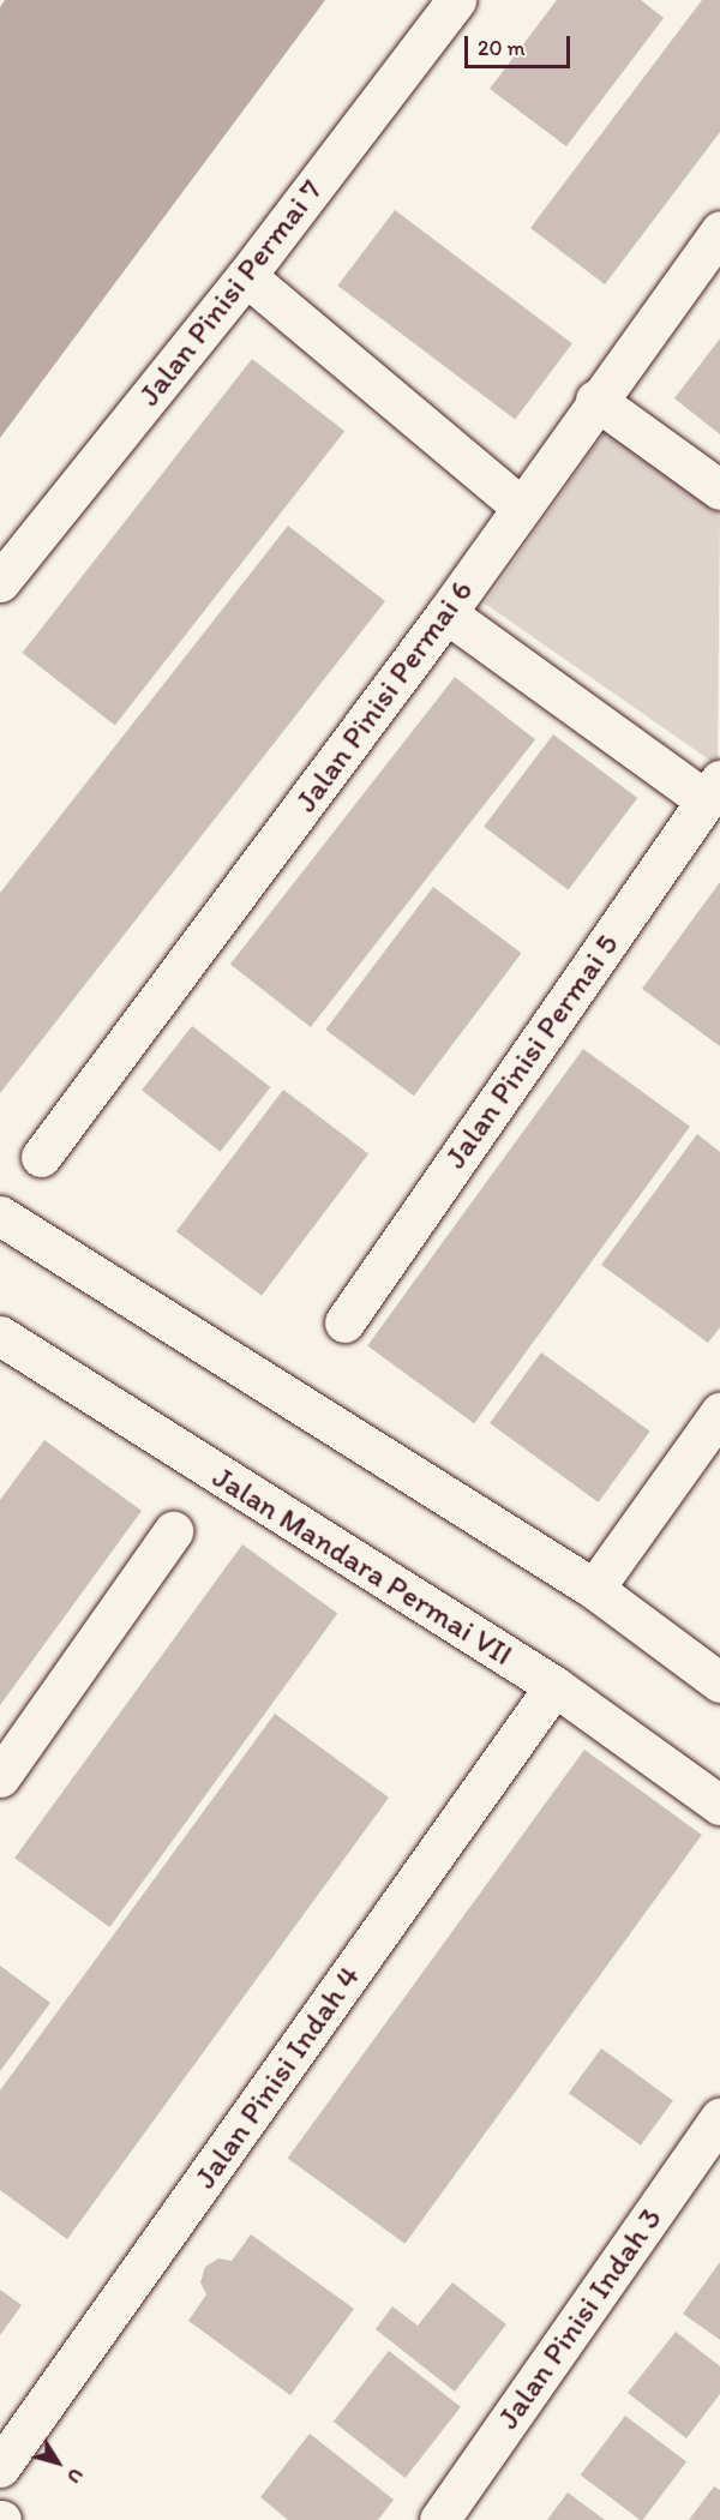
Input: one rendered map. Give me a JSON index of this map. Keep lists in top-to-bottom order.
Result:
{
  "streets": {
    "street": [
      "Jalan Pinisi Permai 7",
      "Jalan Pinisi Permai 6",
      "Jalan Pinisi Permai 5",
      "Jalan Mandara Permai VII",
      "Jalan Pinisi Indah 4",
      "Jalan Pinisi Indah 3"
    ]
  },
  "crossings": [
    ["Jalan Mandara Permai VII", "Jalan Pinisi Indah 4"]
  ],
  "scale_bar": "20 m",
  "north": "bottom right"
}
